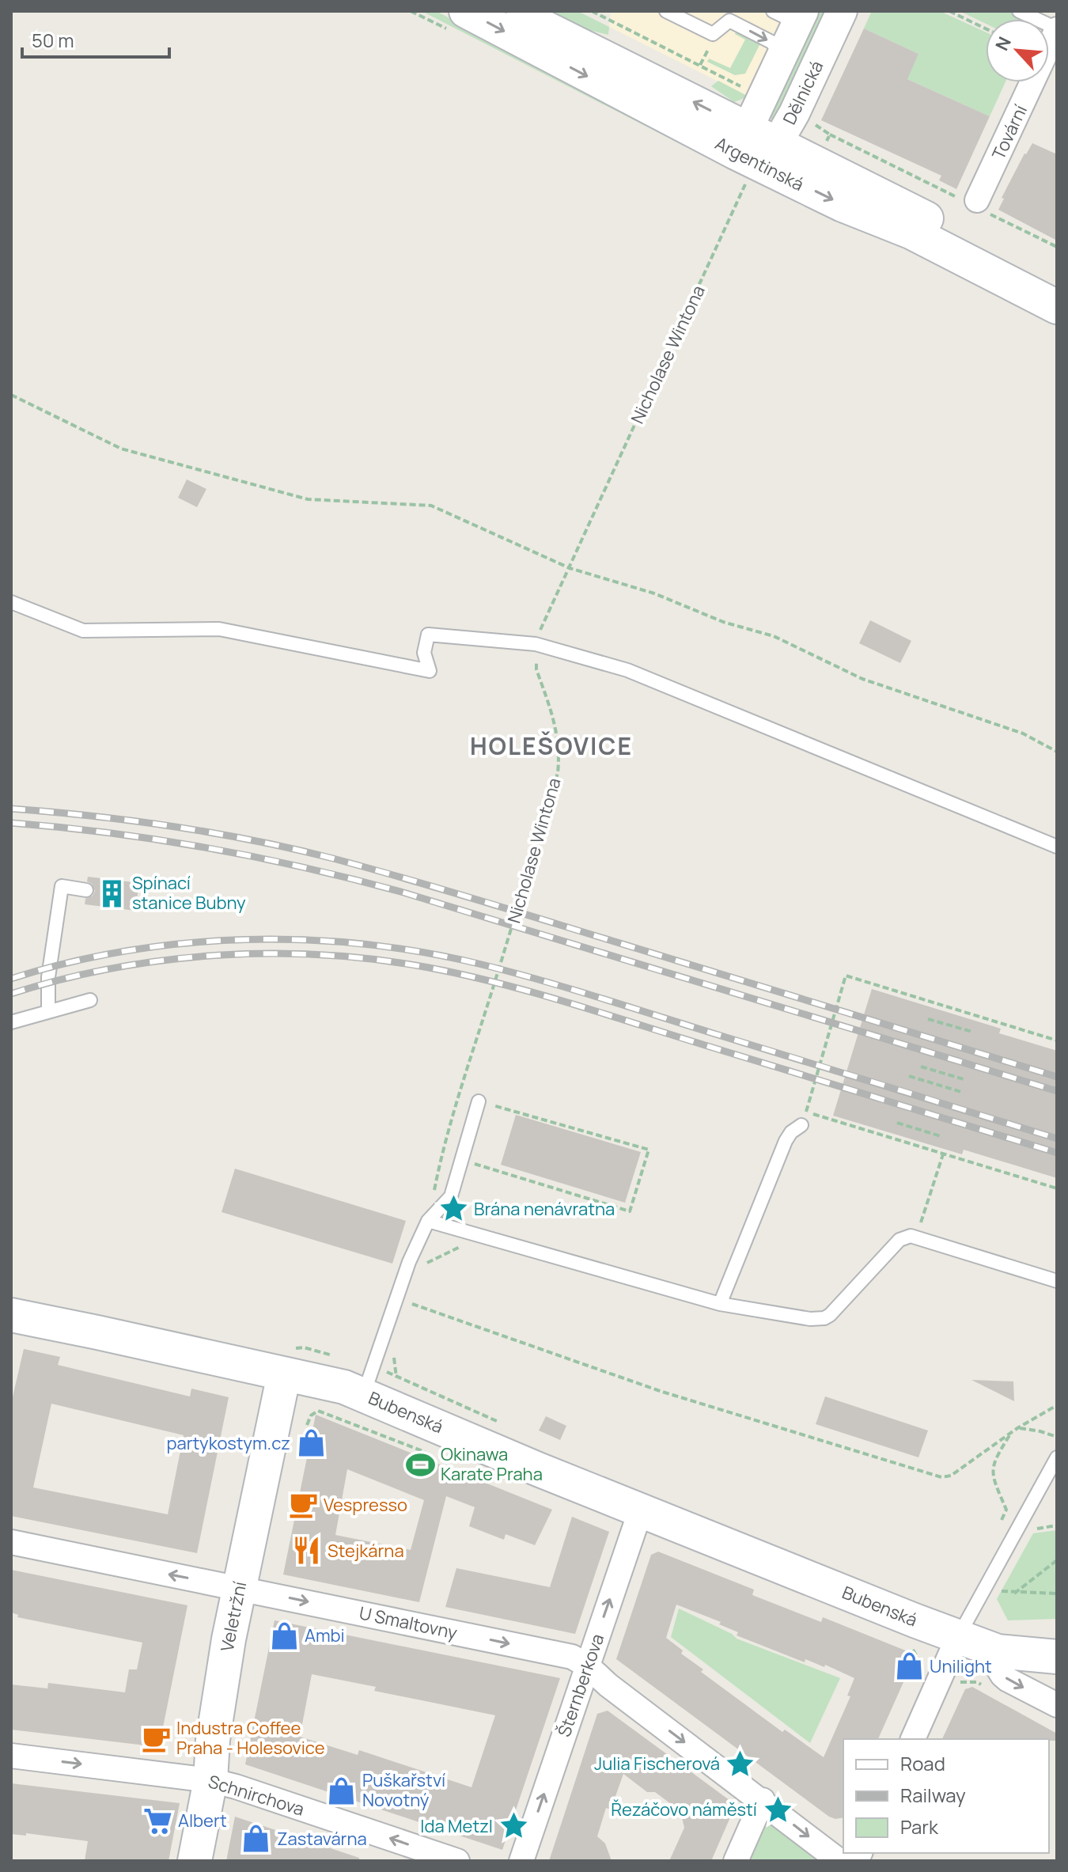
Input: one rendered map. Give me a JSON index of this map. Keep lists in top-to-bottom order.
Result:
{
  "streets": {
    "main road": ["Argentinská", "Bubenská", "Veletržní"],
    "street": [
      "Dělnická",
      "Tovární",
      "U Smaltovny",
      "Šternberkova",
      "Schnirchova"
    ],
    "path": ["Nicholase Wintona"]
  },
  "crossings": [
    ["Dělnická", "Argentinská"],
    ["Dělnická", "Nicholase Wintona"],
    ["Argentinská", "Nicholase Wintona"],
    ["Bubenská", "Veletržní"],
    ["Bubenská", "Šternberkova"],
    ["Veletržní", "U Smaltovny"],
    ["Veletržní", "Schnirchova"],
    ["U Smaltovny", "Šternberkova"]
  ],
  "one_way": ["Šternberkova"],
  "districts": ["HOLEŠOVICE"],
  "places": {
    "building": ["Spínací stanice Bubny"],
    "place": [
      "Brána nenávratna",
      "Julia Fischerová",
      "Řezáčovo náměstí",
      "Ida Metzl"
    ],
    "shop": [
      "partykostym.cz",
      "Ambi",
      "Unilight",
      "Puškařství Novotný",
      "Zastavárna"
    ],
    "sports": ["Okinawa Karate Praha"],
    "cafe": ["Vespresso", "Industra Coffee Praha - Holesovice"],
    "restaurant": ["Stejkárna"],
    "supermarket": ["Albert"]
  },
  "legend": ["Road", "Railway", "Park"],
  "scale_bar": "50 m",
  "north": "top left"
}
